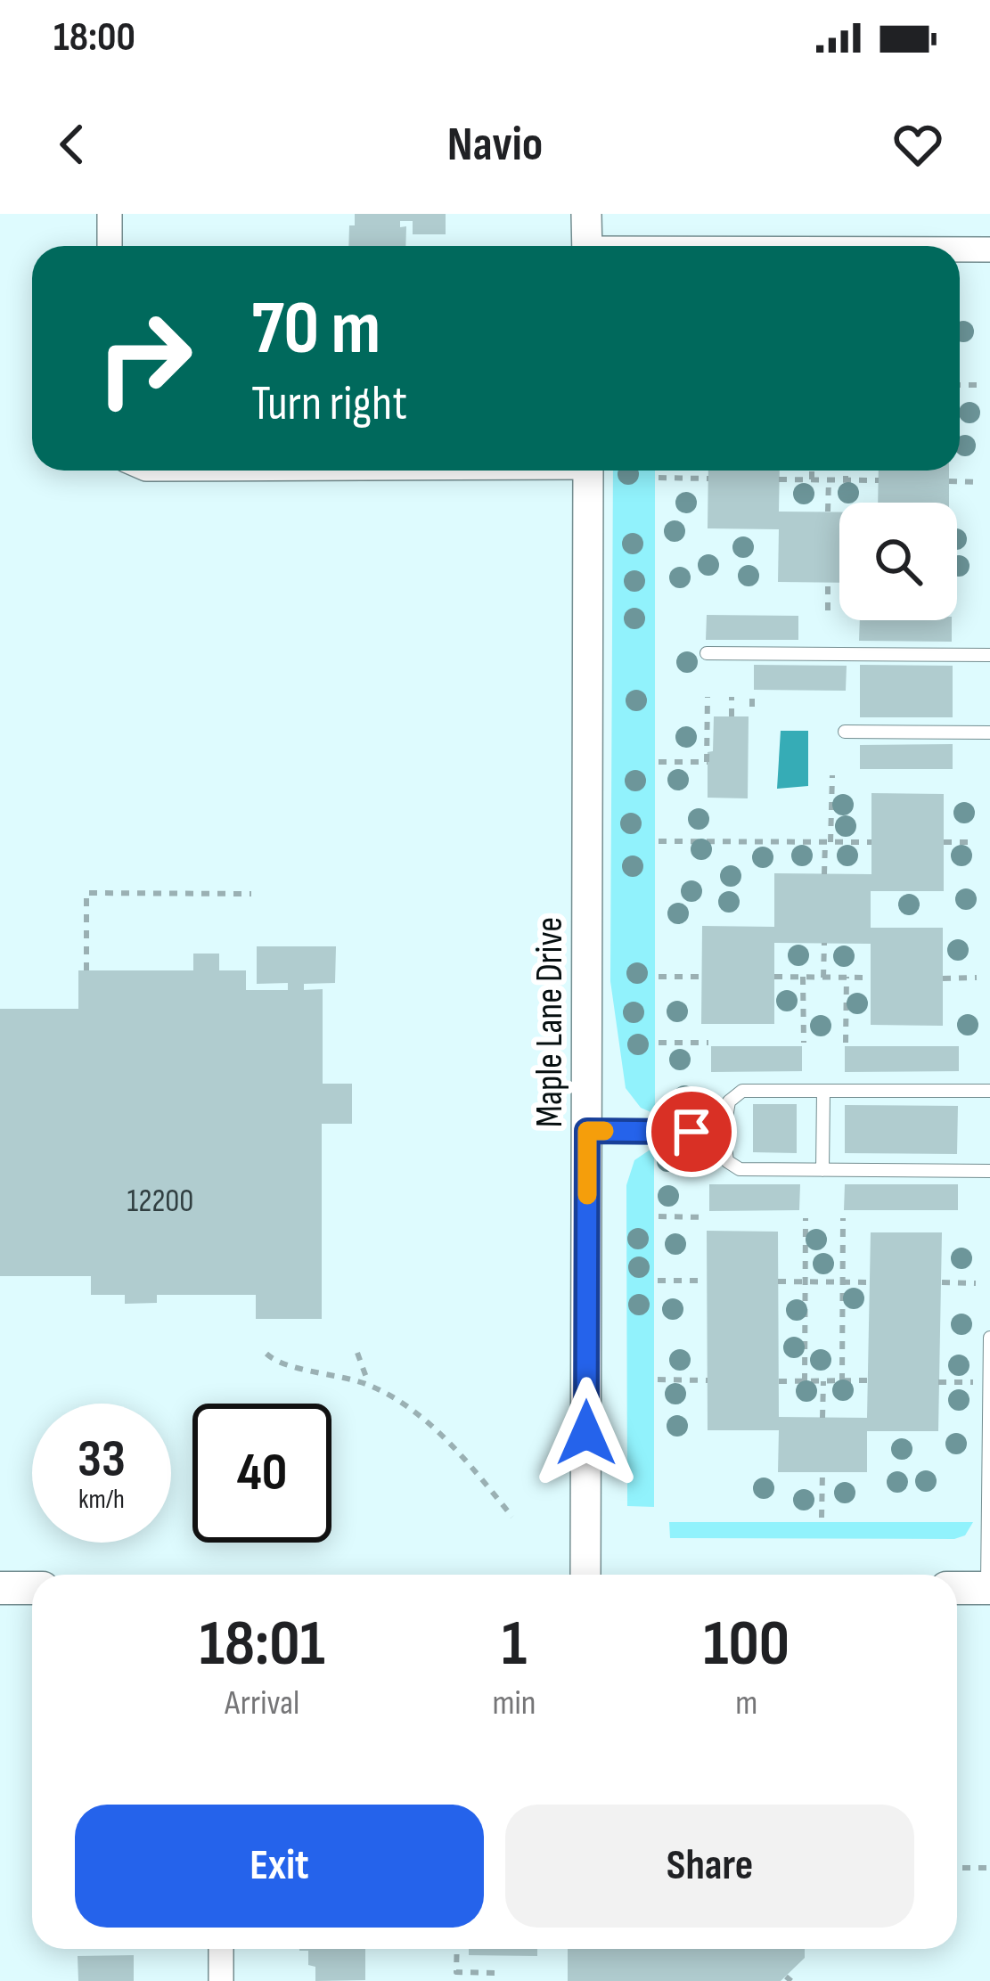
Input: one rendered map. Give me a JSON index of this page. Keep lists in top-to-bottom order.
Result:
{
  "streets": {
    "street": ["Maple Lane Drive"]
  },
  "house_numbers": ["12200"],
  "page": {
    "status": "18:00",
    "header": "Navio",
    "turn": ["70 m", "Turn right"],
    "speed": "33 km/h",
    "limit": "40",
    "eta": [
      "18:01",
      "Arrival",
      "1",
      "min",
      "100",
      "m"
    ],
    "buttons": ["Exit", "Share"]
  }
}
